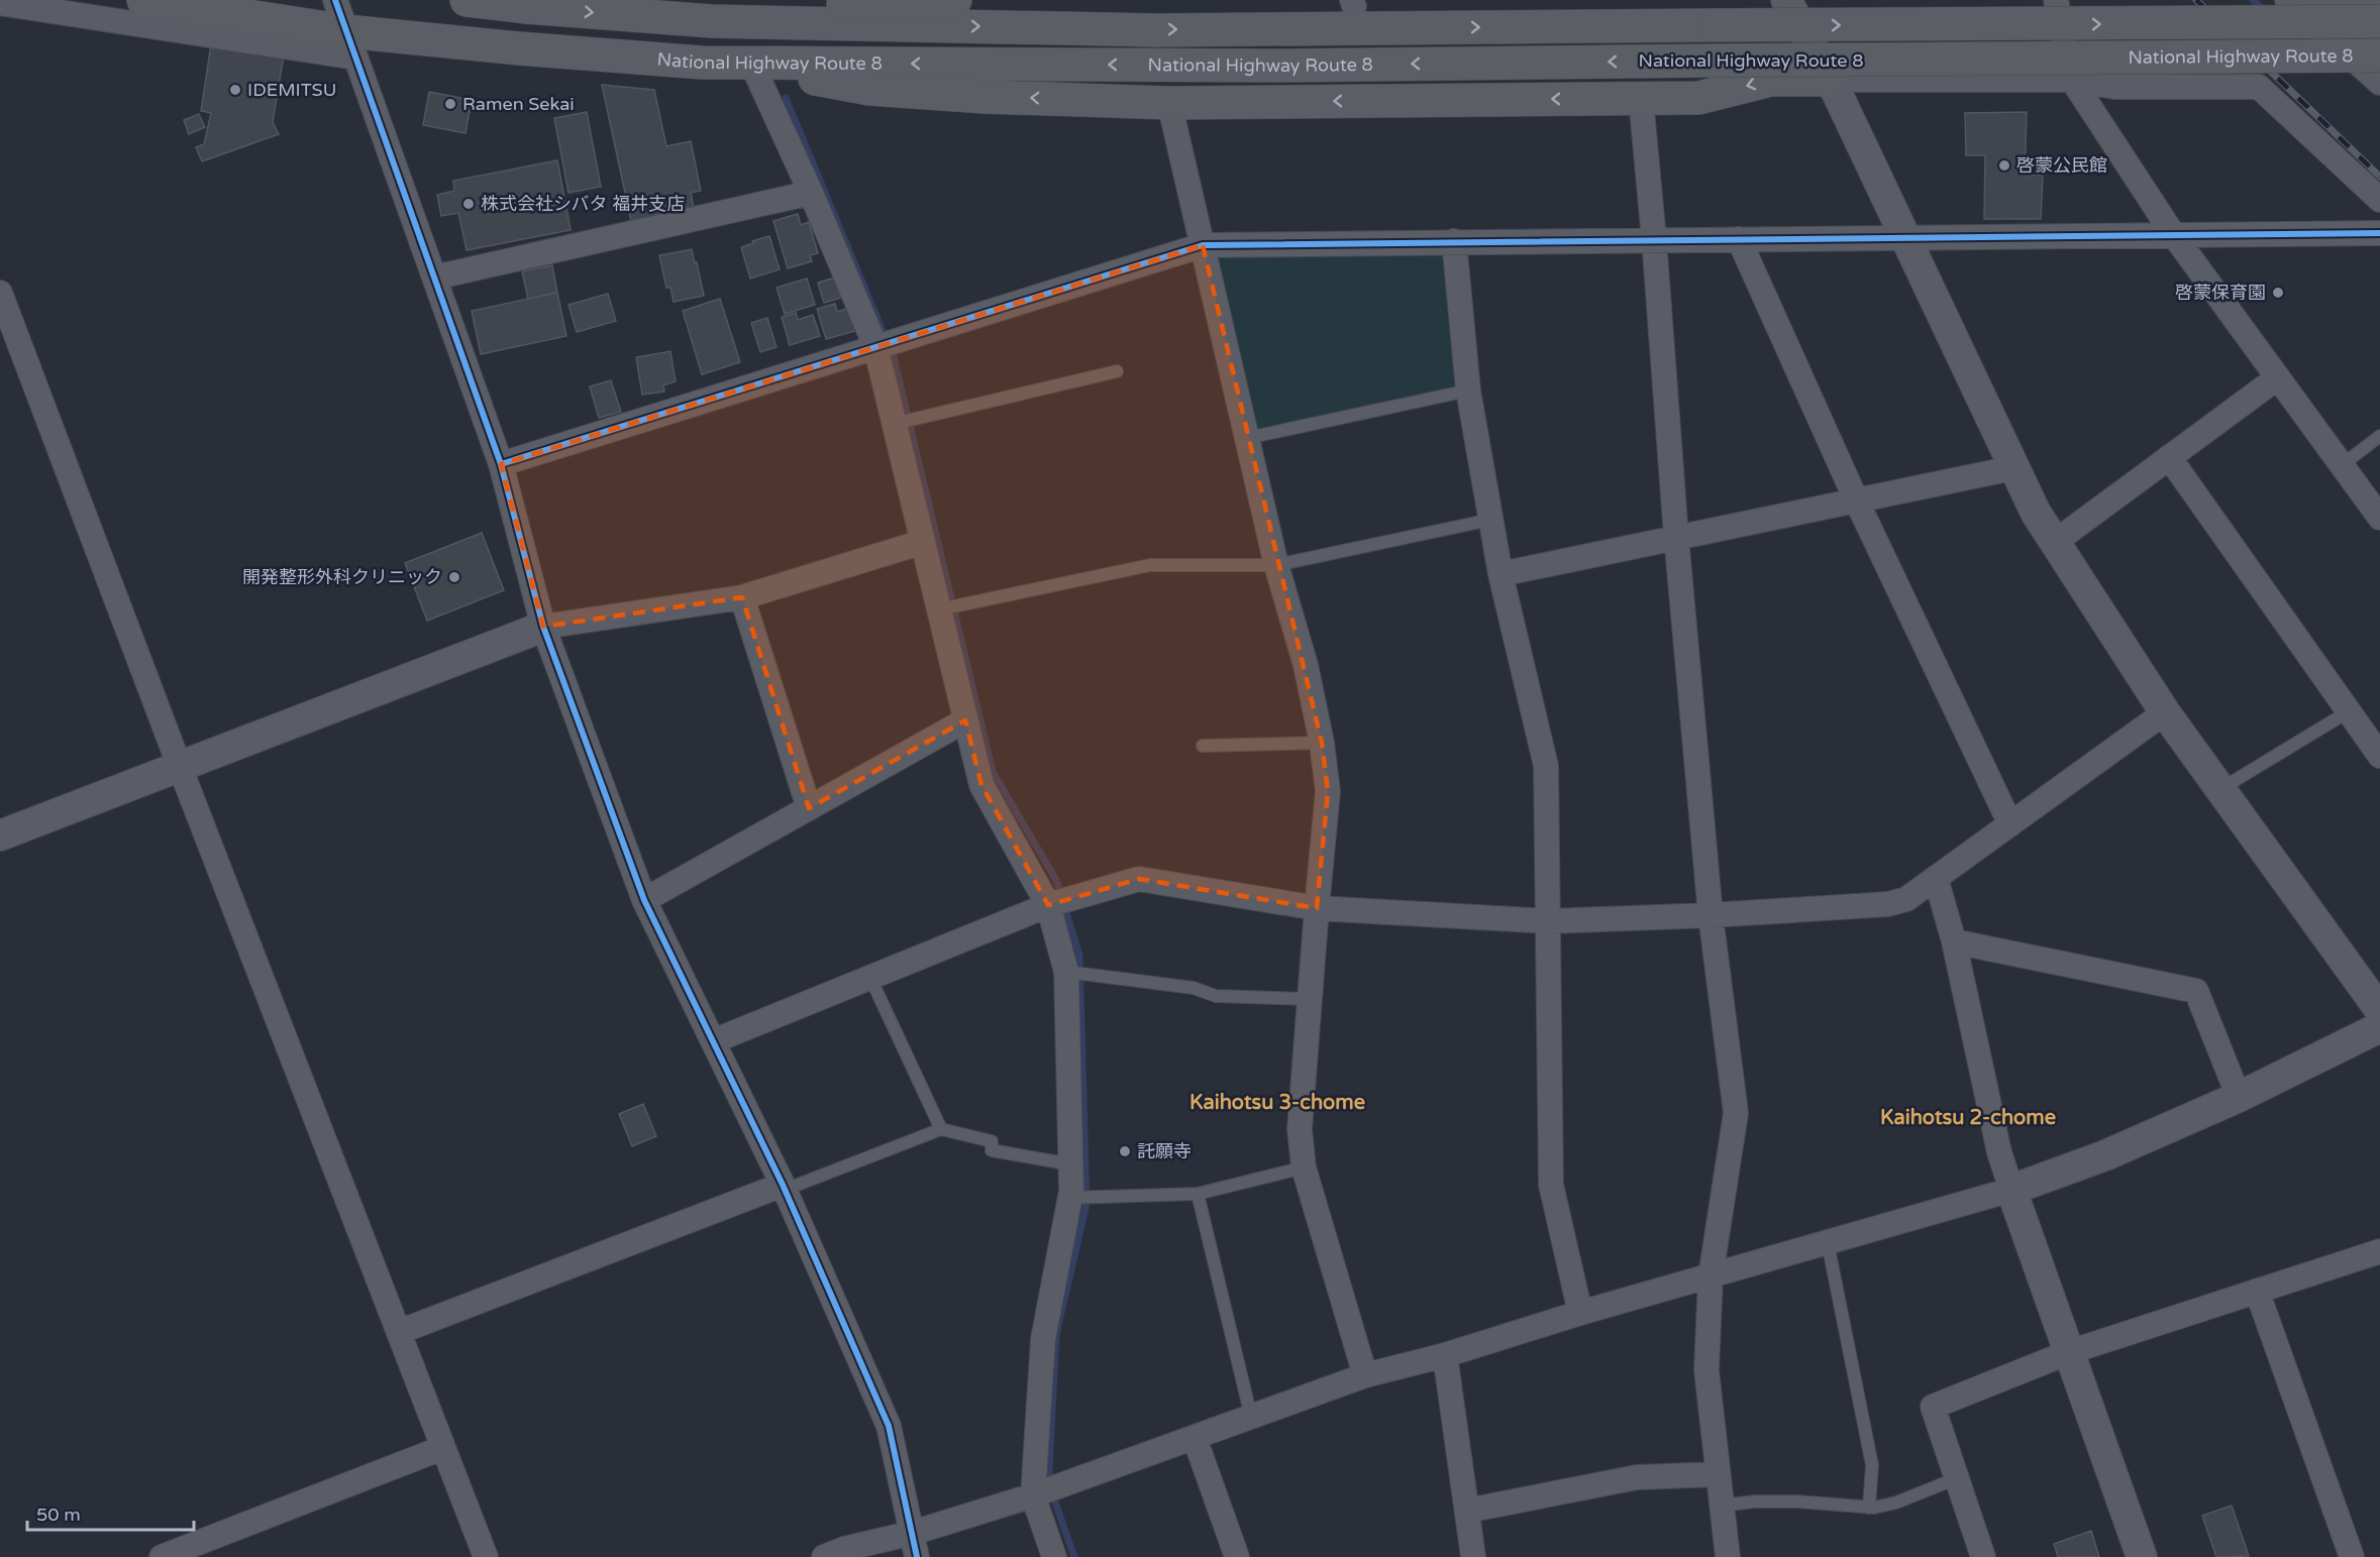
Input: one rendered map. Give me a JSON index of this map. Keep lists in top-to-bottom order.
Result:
{
  "streets": {
    "highway": ["National Highway Route 8"]
  },
  "districts": ["Kaihotsu 3-chome", "Kaihotsu 2-chome"],
  "places": [
    "IDEMITSU",
    "Ramen Sekai",
    "啓蒙公民館",
    "株式会社シバタ 福井支店",
    "啓蒙保育園",
    "開発整形外科クリニック",
    "託願寺"
  ],
  "scale_bar": "50 m"
}
